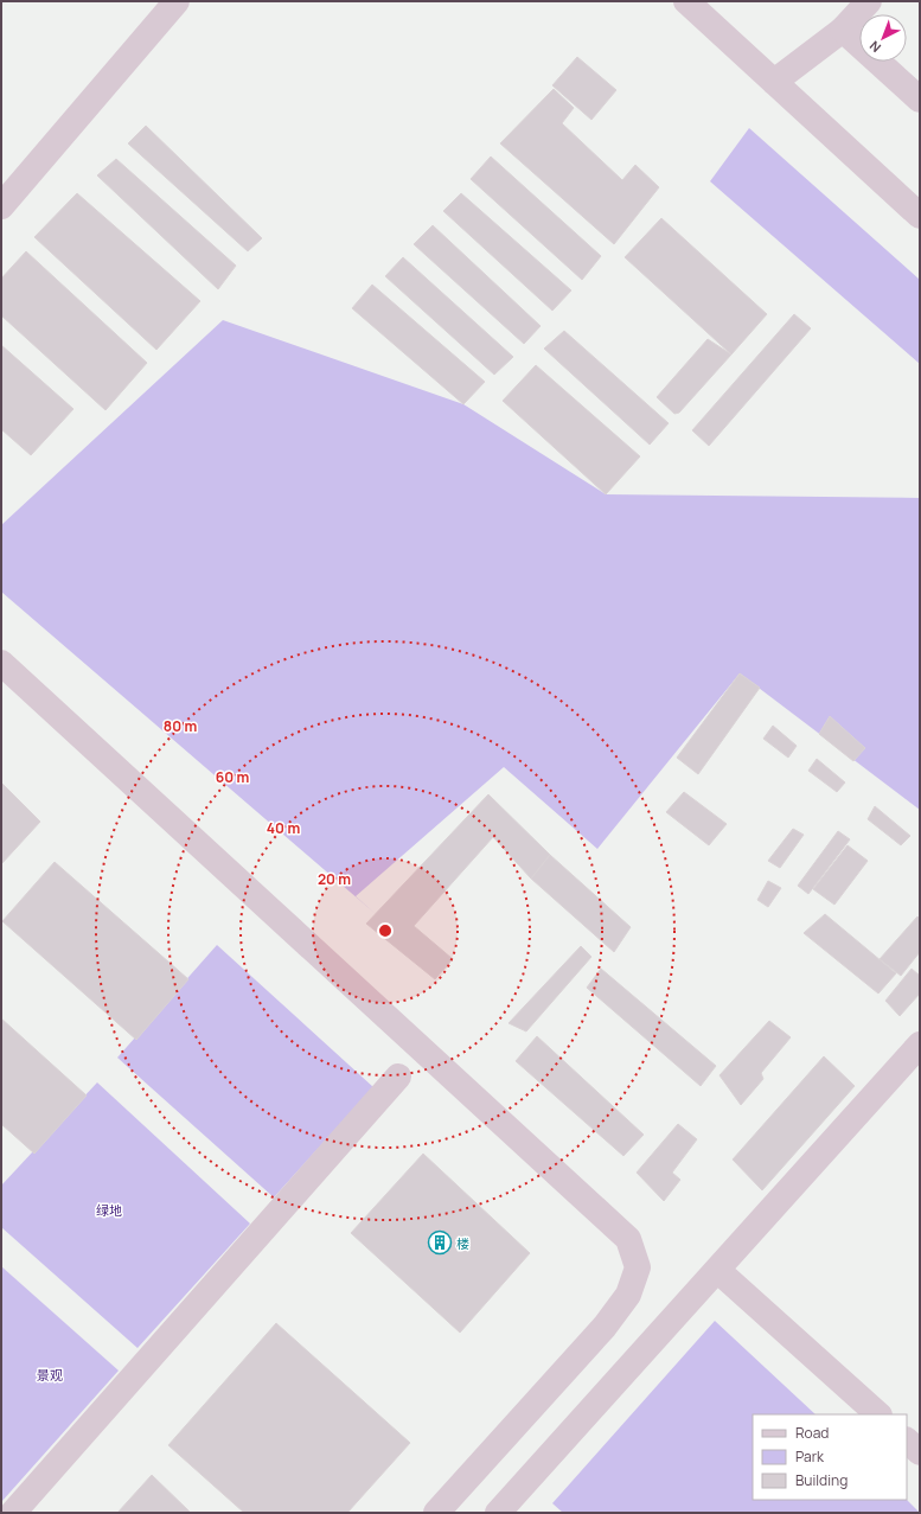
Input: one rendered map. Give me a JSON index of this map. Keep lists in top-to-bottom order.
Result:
{
  "parks": ["绿地", "景观"],
  "places": {
    "building": ["楼"]
  },
  "legend": ["Road", "Park", "Building"],
  "north": "bottom left",
  "rings": [
    "80 m",
    "60 m",
    "40 m",
    "20 m"
  ]
}
